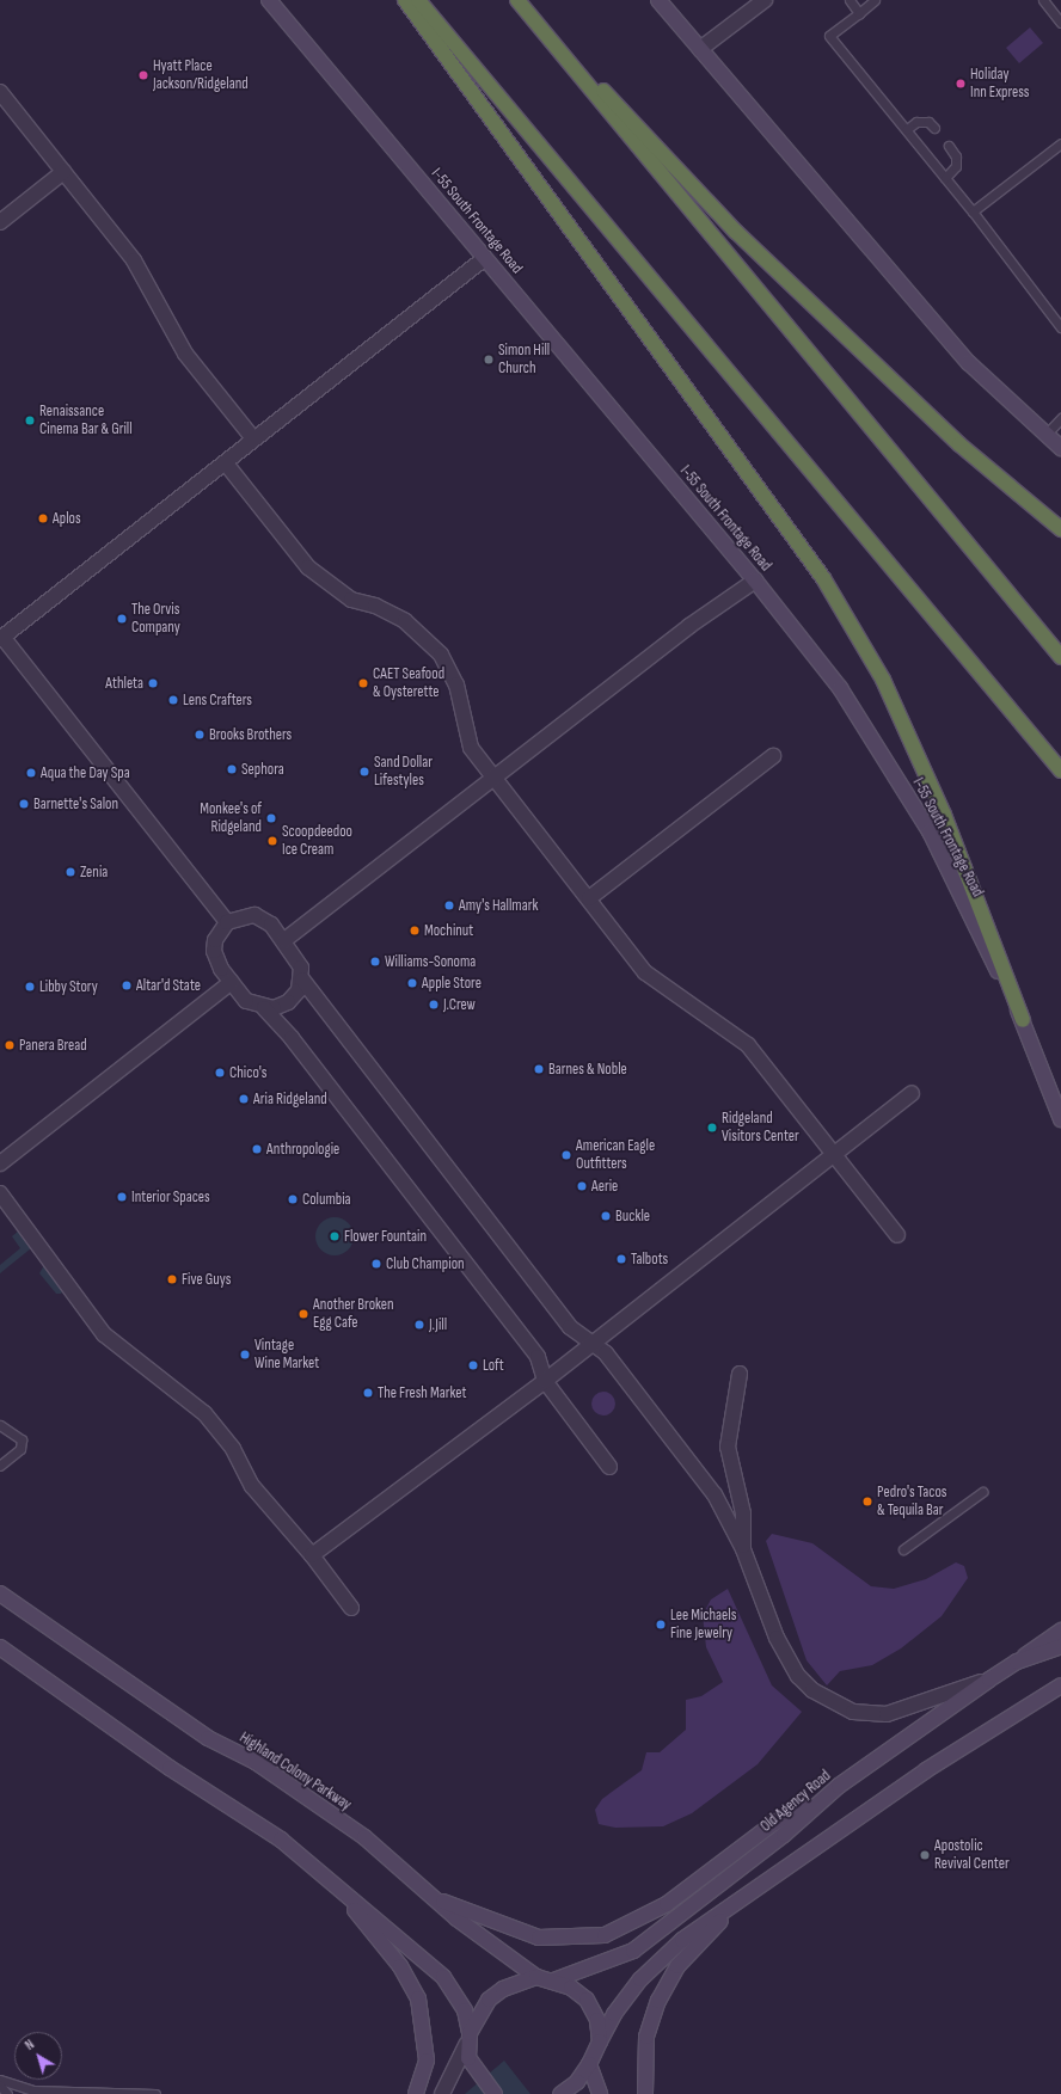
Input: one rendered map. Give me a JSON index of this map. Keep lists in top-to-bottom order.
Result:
{
  "streets": {
    "street": ["I-55 South Frontage Road", "Highland Colony Parkway", "Old Agency Road"]
  },
  "places": [
    "Hyatt Place Jackson/Ridgeland",
    "Holiday Inn Express",
    "Simon Hill Church",
    "Renaissance Cinema Bar & Grill",
    "Aplos",
    "The Orvis Company",
    "Athleta",
    "CAET Seafood & Oysterette",
    "Lens Crafters",
    "Brooks Brothers",
    "Sephora",
    "Sand Dollar Lifestyles",
    "Aqua the Day Spa",
    "Barnette's Salon",
    "Monkee's of Ridgeland",
    "Scoopdeedoo Ice Cream",
    "Zenia",
    "Amy's Hallmark",
    "Mochinut",
    "Williams-Sonoma",
    "Apple Store",
    "Altar'd State",
    "Libby Story",
    "J.Crew",
    "Panera Bread",
    "Barnes & Noble",
    "Chico's",
    "Aria Ridgeland",
    "Ridgeland Visitors Center",
    "Anthropologie",
    "American Eagle Outfitters",
    "Aerie",
    "Interior Spaces",
    "Columbia",
    "Buckle",
    "Flower Fountain",
    "Talbots",
    "Club Champion",
    "Five Guys",
    "Another Broken Egg Cafe",
    "J.Jill",
    "Vintage Wine Market",
    "Loft",
    "The Fresh Market",
    "Pedro's Tacos & Tequila Bar",
    "Lee Michaels Fine Jewelry",
    "Apostolic Revival Center"
  ],
  "north": "top left"
}
